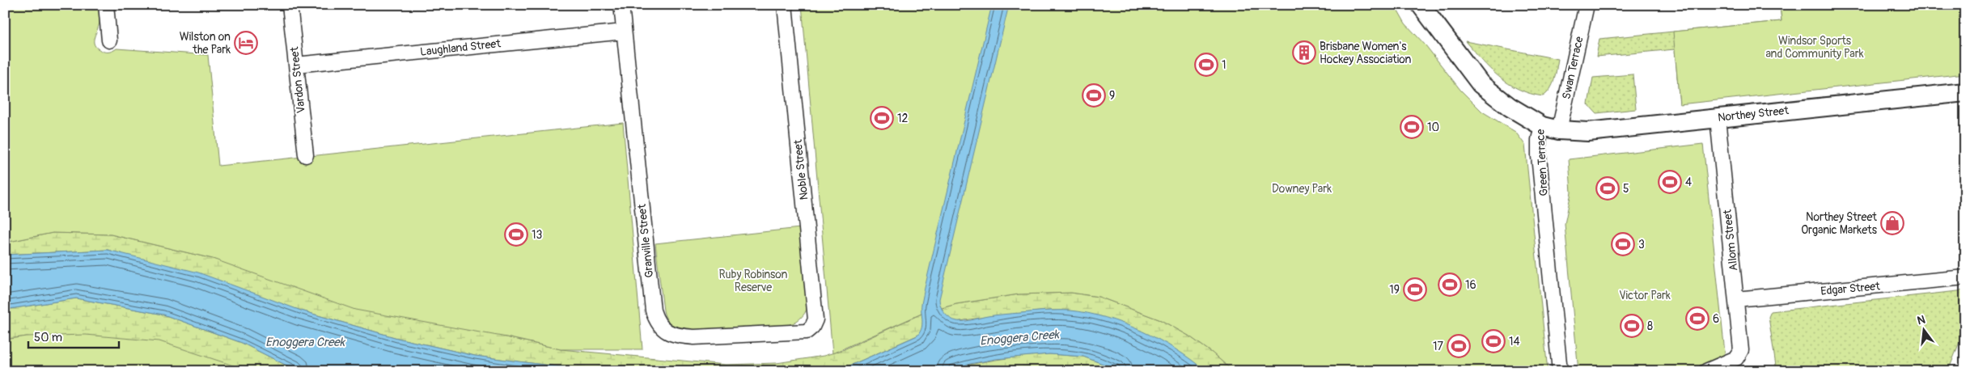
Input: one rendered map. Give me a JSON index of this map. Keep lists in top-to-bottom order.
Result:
{
  "streets": {
    "street": [
      "Laughland Street",
      "Swan Terrace",
      "Vardon Street",
      "Northey Street",
      "Green Terrace",
      "Noble Street",
      "Allom Street",
      "Granville Street",
      "Edgar Street"
    ]
  },
  "crossings": [
    ["Laughland Street", "Vardon Street"],
    ["Laughland Street", "Granville Street"],
    ["Swan Terrace", "Northey Street"],
    ["Swan Terrace", "Green Terrace"],
    ["Northey Street", "Green Terrace"],
    ["Northey Street", "Allom Street"],
    ["Noble Street", "Granville Street"],
    ["Allom Street", "Edgar Street"]
  ],
  "water": ["Enoggera Creek"],
  "parks": [
    "Windsor Sports and Community Park",
    "Downey Park",
    "Ruby Robinson Reserve",
    "Victor Park"
  ],
  "places": {
    "hotel": ["Wilston on the Park"],
    "building": ["Brisbane Women's Hockey Association"],
    "sports": [
      "1",
      "9",
      "12",
      "10",
      "4",
      "5",
      "13",
      "3",
      "16",
      "19",
      "6",
      "8",
      "14",
      "17"
    ],
    "shop": ["Northey Street Organic Markets"]
  },
  "scale_bar": "50 m",
  "north": "top"
}
